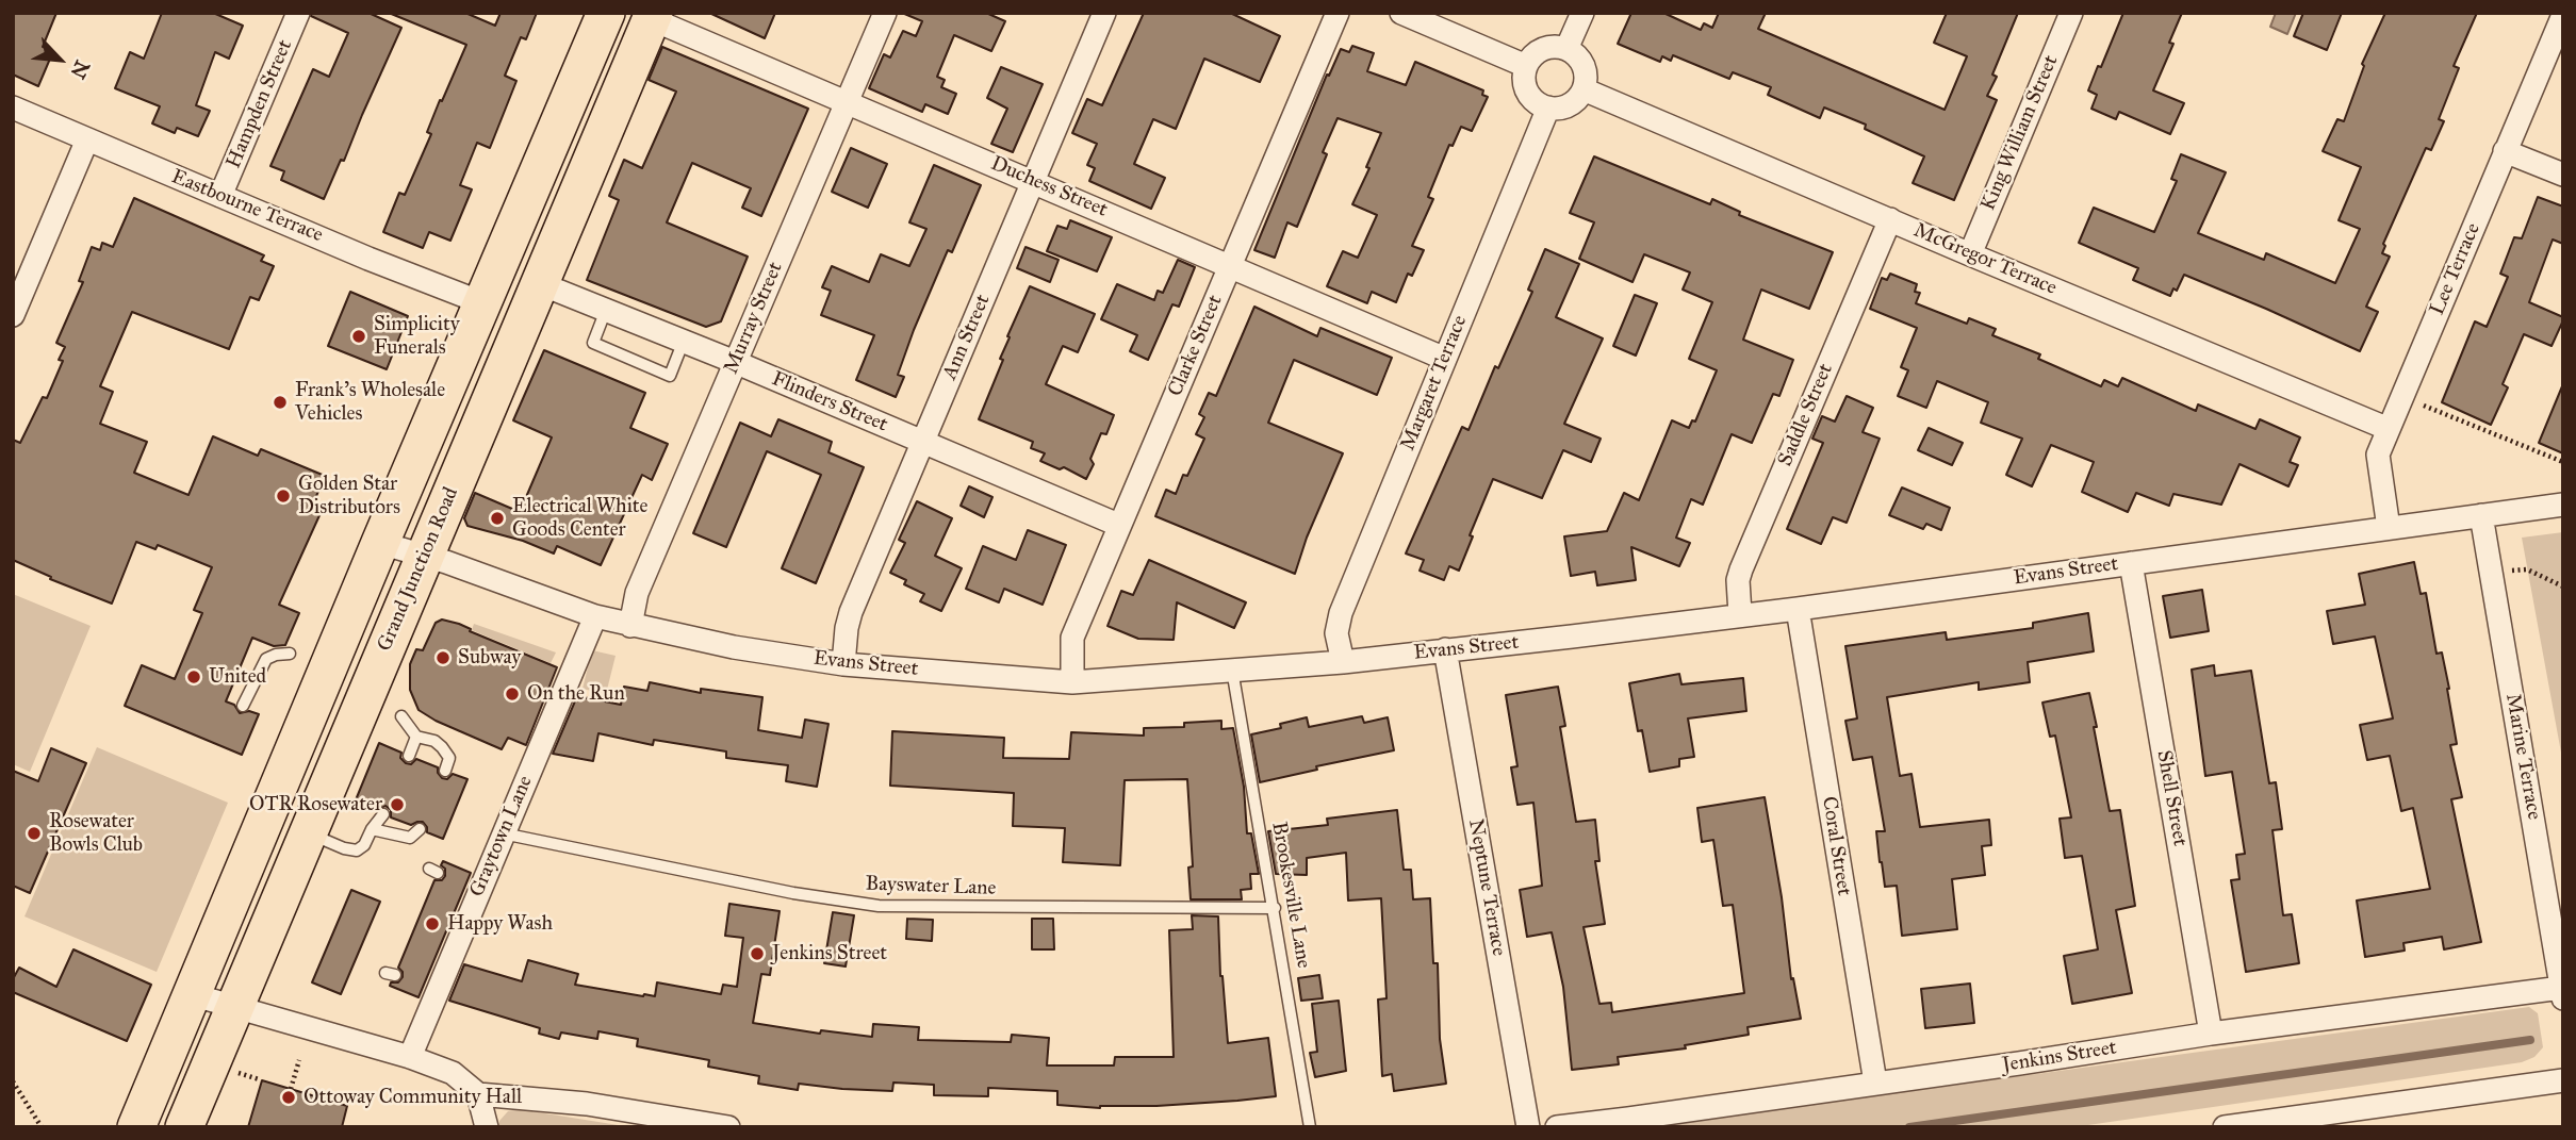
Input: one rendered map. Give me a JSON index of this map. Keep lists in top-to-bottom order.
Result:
{
  "streets": {
    "highway": ["Grand Junction Road"],
    "street": [
      "Hampden Street",
      "King William Street",
      "Duchess Street",
      "Eastbourne Terrace",
      "McGregor Terrace",
      "Lee Terrace",
      "Murray Street",
      "Ann Street",
      "Clarke Street",
      "Margaret Terrace",
      "Flinders Street",
      "Saddle Street",
      "Evans Street",
      "Marine Terrace",
      "Shell Street",
      "Graytown Lane",
      "Coral Street",
      "Neptune Terrace",
      "Jenkins Street"
    ],
    "lane": ["Bayswater Lane", "Brookesville Lane"]
  },
  "crossings": [
    ["Hampden Street", "Eastbourne Terrace"],
    ["King William Street", "McGregor Terrace"],
    ["Duchess Street", "Murray Street"],
    ["Duchess Street", "Ann Street"],
    ["Duchess Street", "Clarke Street"],
    ["Duchess Street", "Margaret Terrace"],
    ["Duchess Street", "Grand Junction Road"],
    ["McGregor Terrace", "Lee Terrace"],
    ["McGregor Terrace", "Margaret Terrace"],
    ["McGregor Terrace", "Saddle Street"],
    ["Lee Terrace", "Evans Street"],
    ["Murray Street", "Flinders Street"],
    ["Murray Street", "Evans Street"],
    ["Ann Street", "Flinders Street"],
    ["Ann Street", "Evans Street"],
    ["Clarke Street", "Flinders Street"],
    ["Clarke Street", "Evans Street"],
    ["Margaret Terrace", "Evans Street"],
    ["Flinders Street", "Grand Junction Road"],
    ["Saddle Street", "Evans Street"],
    ["Grand Junction Road", "Evans Street"],
    ["Evans Street", "Marine Terrace"],
    ["Evans Street", "Shell Street"],
    ["Evans Street", "Graytown Lane"],
    ["Evans Street", "Coral Street"],
    ["Evans Street", "Neptune Terrace"],
    ["Evans Street", "Brookesville Lane"],
    ["Marine Terrace", "Jenkins Street"],
    ["Shell Street", "Jenkins Street"],
    ["Graytown Lane", "Bayswater Lane"],
    ["Coral Street", "Jenkins Street"],
    ["Bayswater Lane", "Brookesville Lane"]
  ],
  "places": [
    "Simplicity Funerals",
    "Frank's Wholesale Vehicles",
    "Golden Star Distributors",
    "Electrical White Goods Center",
    "Subway",
    "United",
    "On the Run",
    "OTR Rosewater",
    "Rosewater Bowls Club",
    "Happy Wash",
    "Jenkins Street",
    "Ottoway Community Hall"
  ],
  "north": "bottom right"
}
